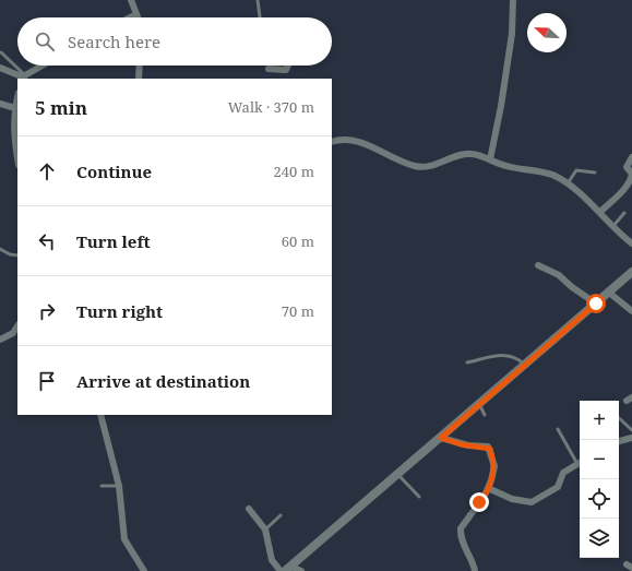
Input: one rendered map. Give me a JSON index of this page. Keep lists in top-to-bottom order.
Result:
{
  "north": "top left",
  "page": {
    "search": "Search here",
    "heading": ["5 min", "Walk · 370 m"],
    "list": [
      ["Continue", "240 m"],
      ["Turn left", "60 m"],
      ["Turn right", "70 m"],
      "Arrive at destination"
    ],
    "map_buttons": ["+", "−"]
  }
}
